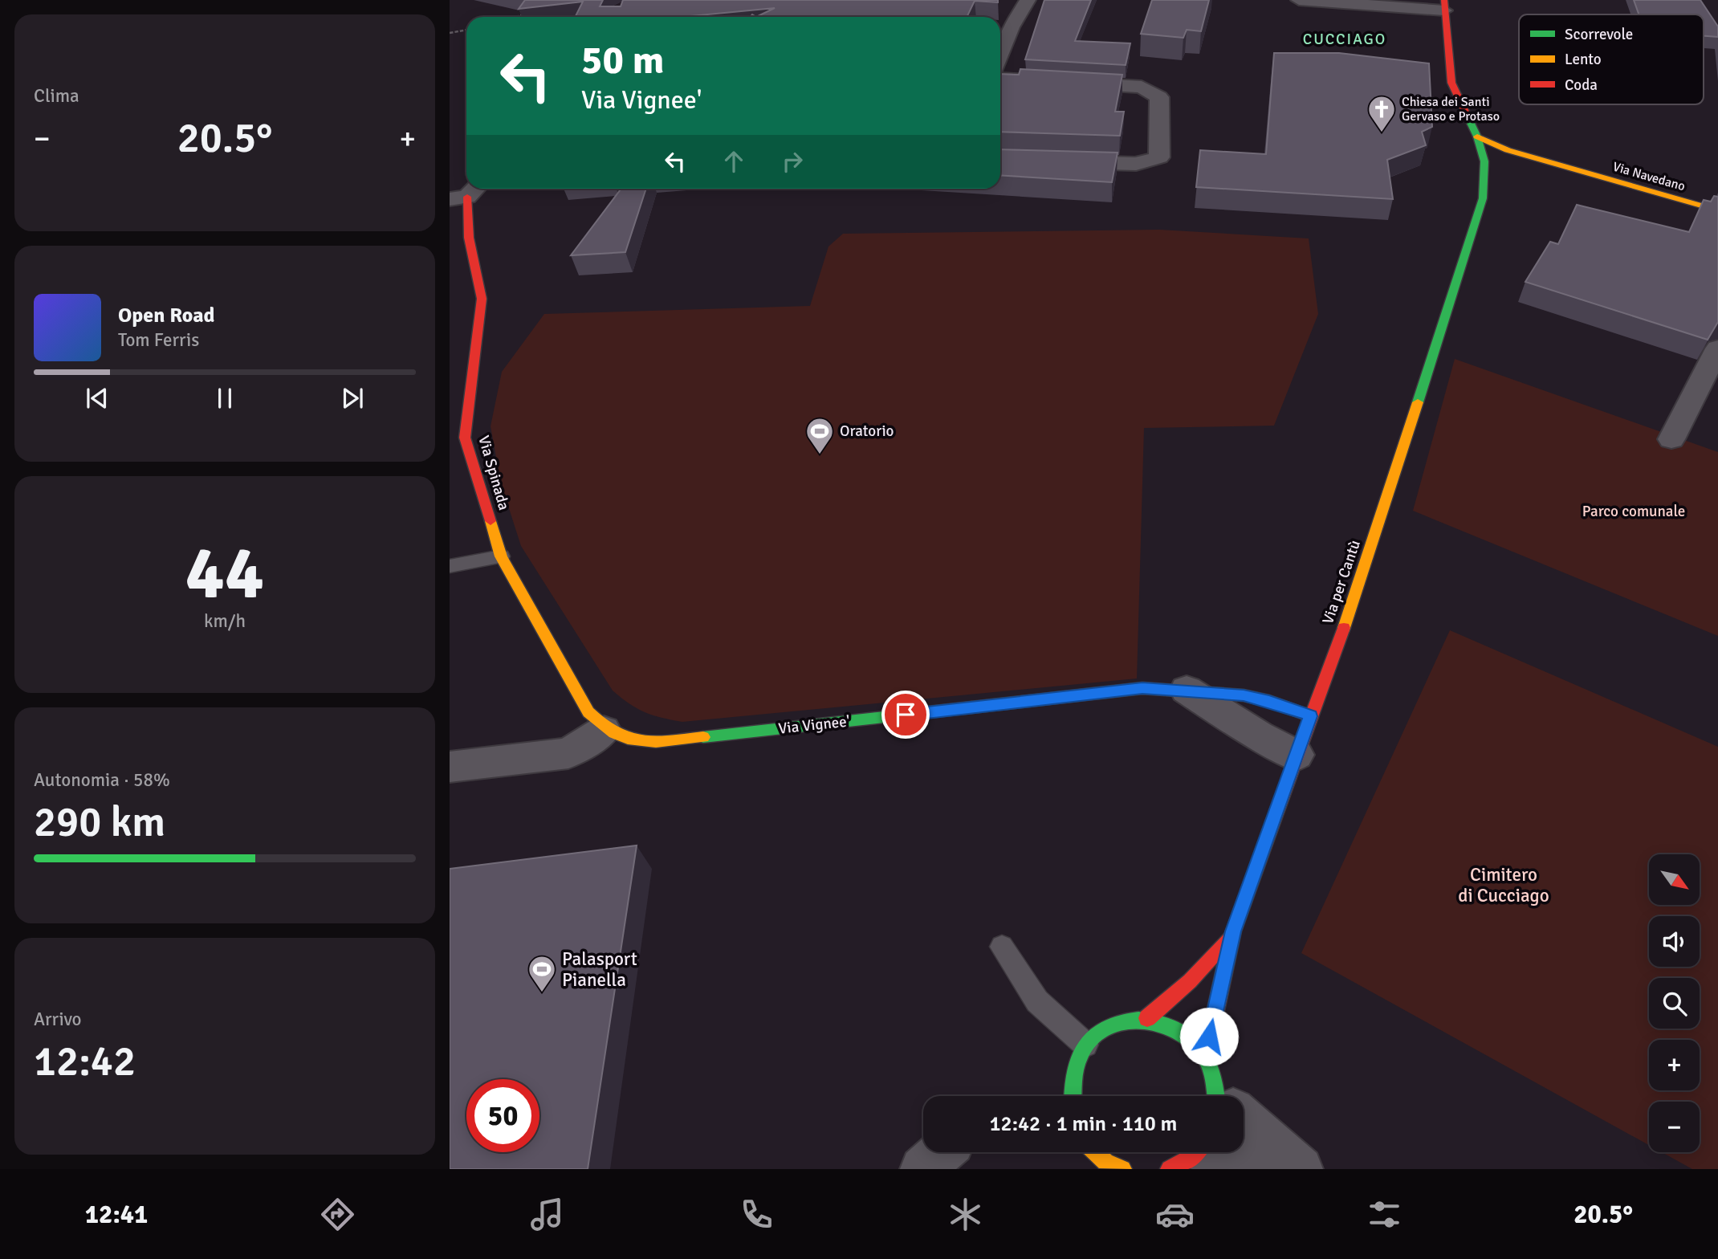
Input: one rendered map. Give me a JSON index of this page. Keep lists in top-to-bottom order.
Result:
{
  "streets": {
    "main road": [
      "Via Navedano",
      "Via Spinada",
      "Via per Cantù",
      "Via Vignee'"
    ]
  },
  "crossings": [
    ["Via Navedano", "Via per Cantù"],
    ["Via Spinada", "Via Vignee'"],
    ["Via per Cantù", "Via Vignee'"]
  ],
  "districts": ["CUCCIAGO"],
  "parks": ["Parco comunale", "Cimitero di Cucciago"],
  "places": {
    "church": ["Chiesa dei Santi Gervaso e Protaso"],
    "sports": ["Oratorio", "Palasport Pianella"]
  },
  "legend": ["Scorrevole", "Lento", "Coda"],
  "north": "bottom right",
  "page": {
    "tile": [
      "Clima",
      ["44", "km/h"],
      ["Autonomia · 58%", "290 km"],
      ["Arrivo", "12:42"]
    ],
    "turn": ["50 m", "Via Vignee'"],
    "heat": ["−", "20.5°", "+"],
    "song": ["Open Road", "Tom Ferris"],
    "map_buttons": ["+", "−"],
    "limit": "50",
    "trip": "12:42 · 1 min · 110 m",
    "tabs": ["12:41", "20.5°"]
  }
}
